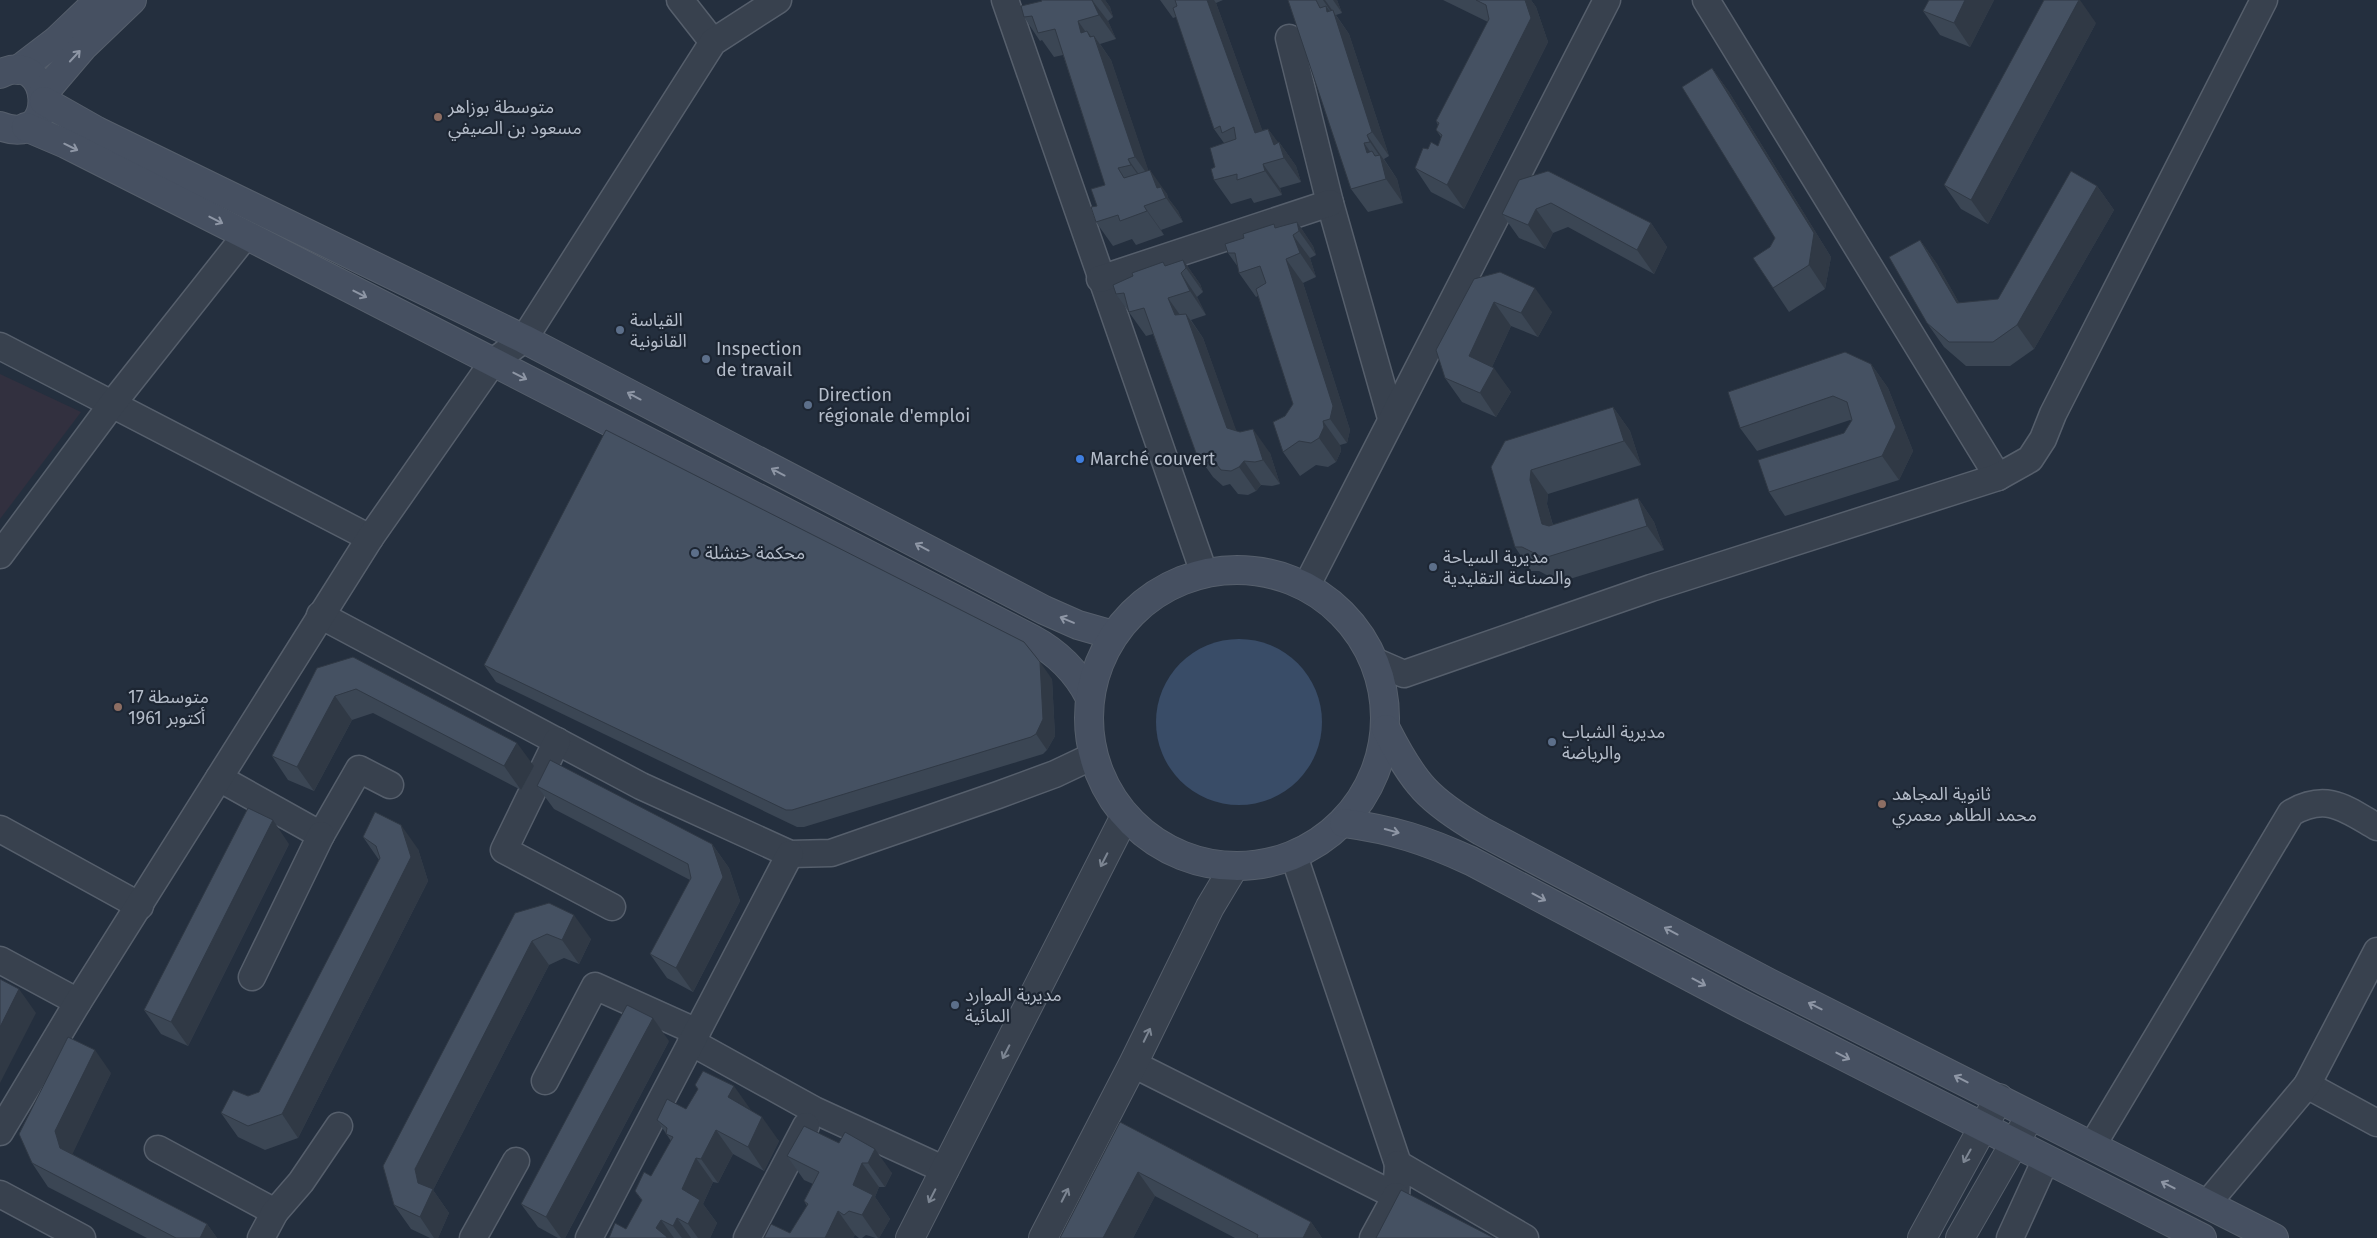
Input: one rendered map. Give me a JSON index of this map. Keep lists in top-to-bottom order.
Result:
{
  "places": [
    "متوسطة بوزاهر مسعود بن الصيفي",
    "القياسة القانونية",
    "Inspection de travail",
    "Direction régionale d'emploi",
    "Marché couvert",
    "محكمة خنشلة",
    "مديرية السياحة والصناعة التقليدية",
    "متوسطة 17 أكتوبر 1961",
    "مديرية الشباب والرياضة",
    "ثانوية المجاهد محمد الطاهر معمري",
    "مديرية الموارد المائية"
  ]
}
